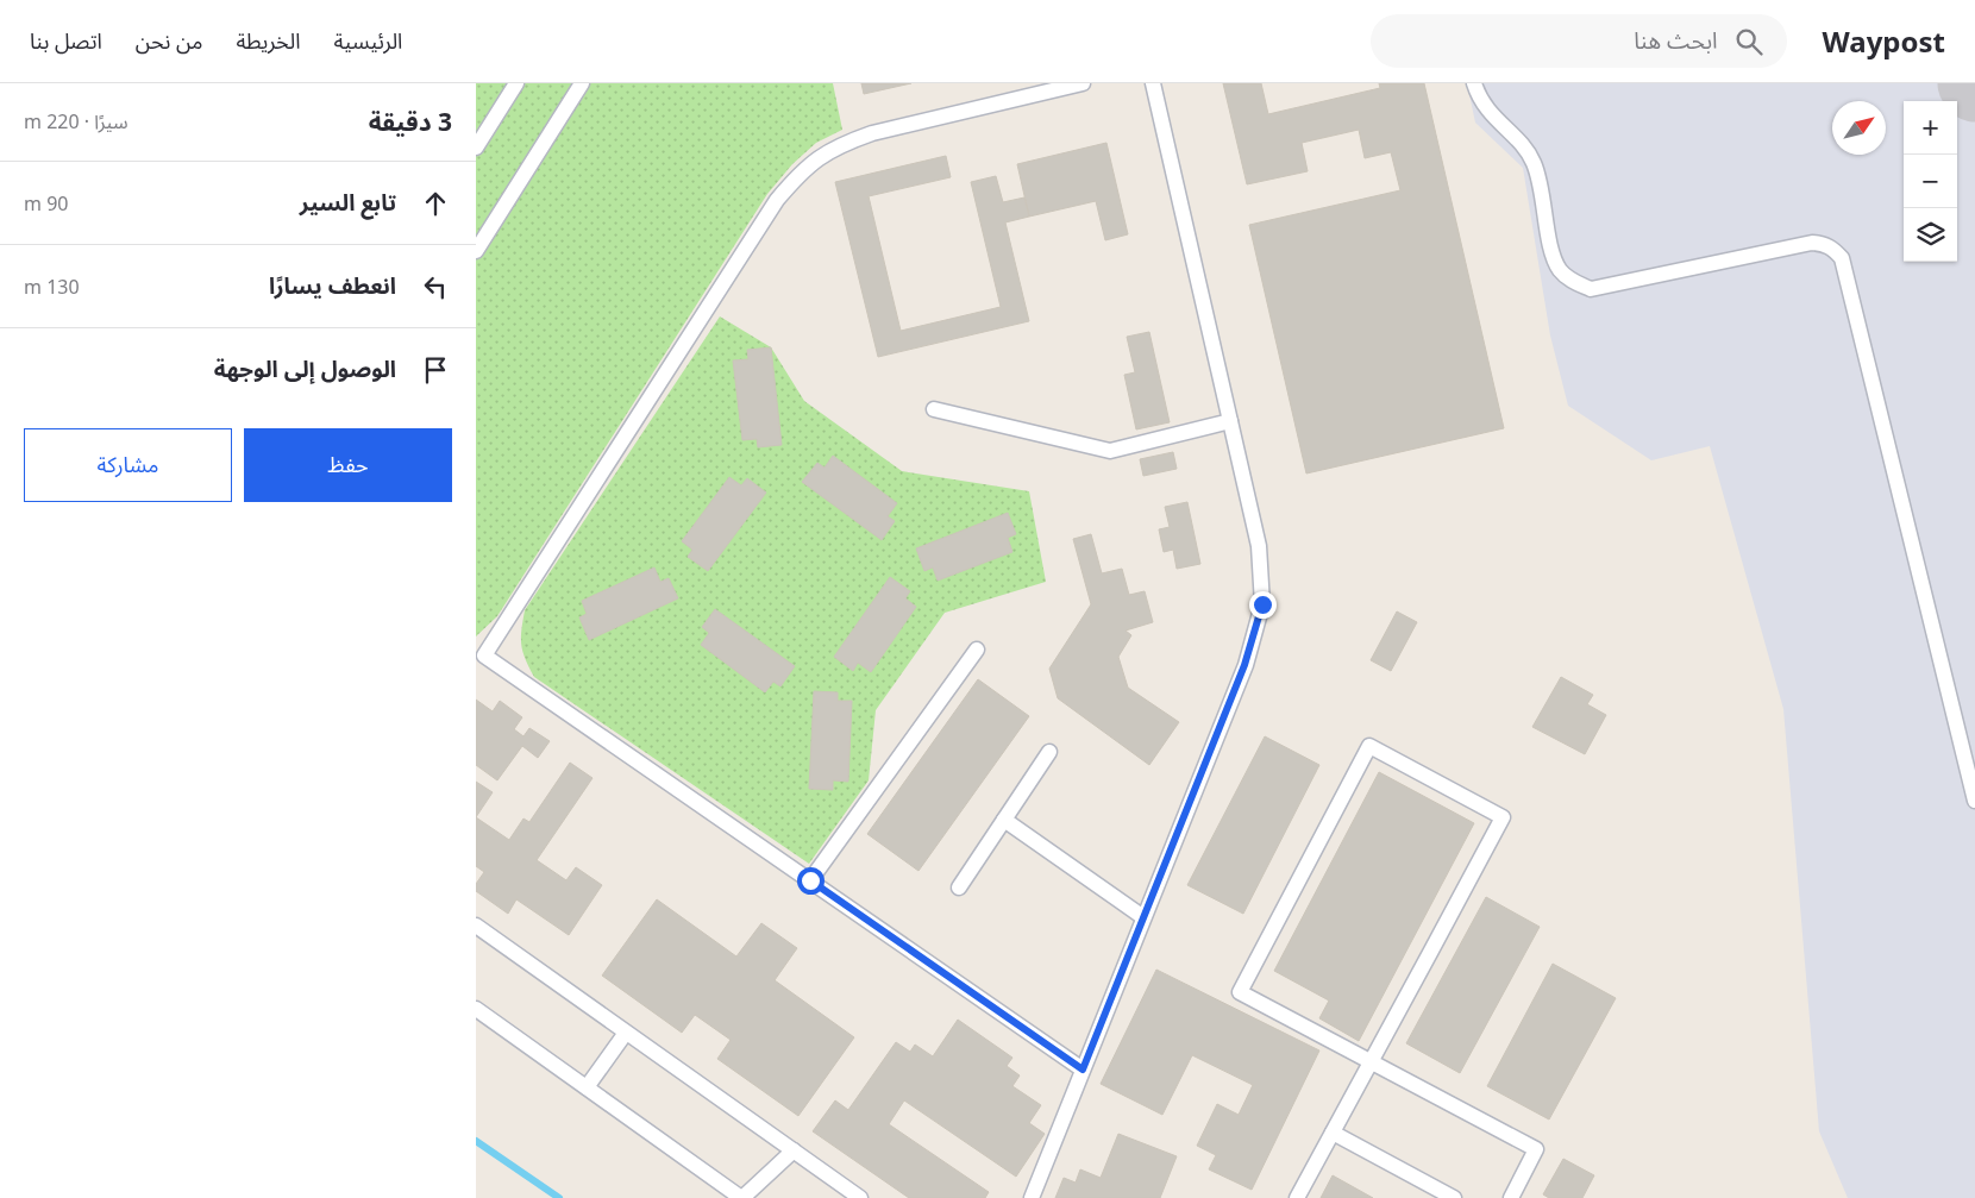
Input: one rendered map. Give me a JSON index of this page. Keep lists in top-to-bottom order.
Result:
{
  "north": "top right",
  "page": {
    "header": "Waypost",
    "search": "ابحث هنا",
    "nav": [
      "الرئيسية",
      "الخريطة",
      "من نحن",
      "اتصل بنا"
    ],
    "heading": ["3 دقيقة", "سيرًا · 220 m"],
    "map_buttons": ["+", "−"],
    "list": [
      ["تابع السير", "90 m"],
      ["انعطف يسارًا", "130 m"],
      "الوصول إلى الوجهة"
    ],
    "buttons": ["حفظ", "مشاركة"]
  }
}
